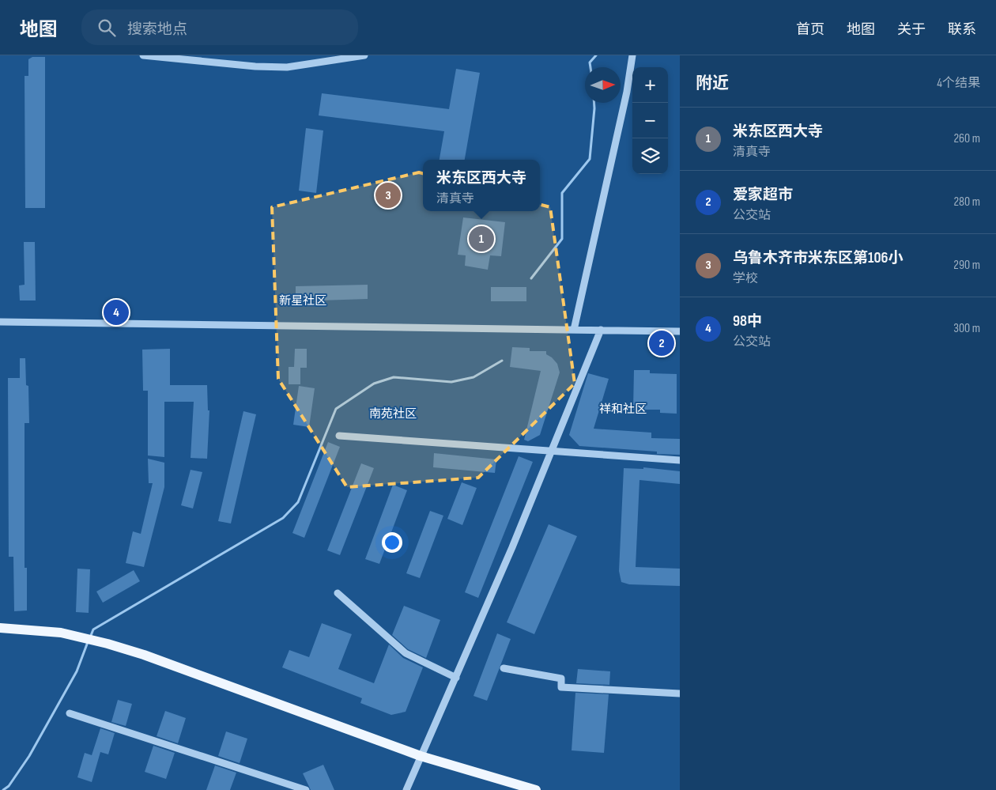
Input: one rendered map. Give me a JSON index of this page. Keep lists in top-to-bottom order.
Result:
{
  "districts": ["新星社区", "祥和社区", "南苑社区"],
  "north": "right",
  "page": {
    "header": "地图",
    "search": "搜索地点",
    "nav": [
      "首页",
      "地图",
      "关于",
      "联系"
    ],
    "heading": ["附近", "4个结果"],
    "map_buttons": ["+", "−"],
    "list": [
      {
        "mark": "1",
        "name": "米东区西大寺",
        "note": "清真寺",
        "value": "260 m"
      },
      {
        "mark": "2",
        "name": "爱家超市",
        "note": "公交站",
        "value": "280 m"
      },
      {
        "mark": "3",
        "name": "乌鲁木齐市米东区第106小",
        "note": "学校",
        "value": "290 m"
      },
      {
        "mark": "4",
        "name": "98中",
        "note": "公交站",
        "value": "300 m"
      }
    ],
    "popup": ["米东区西大寺", "清真寺"],
    "pins": [
      "3",
      "1",
      "4",
      "2"
    ]
  }
}
